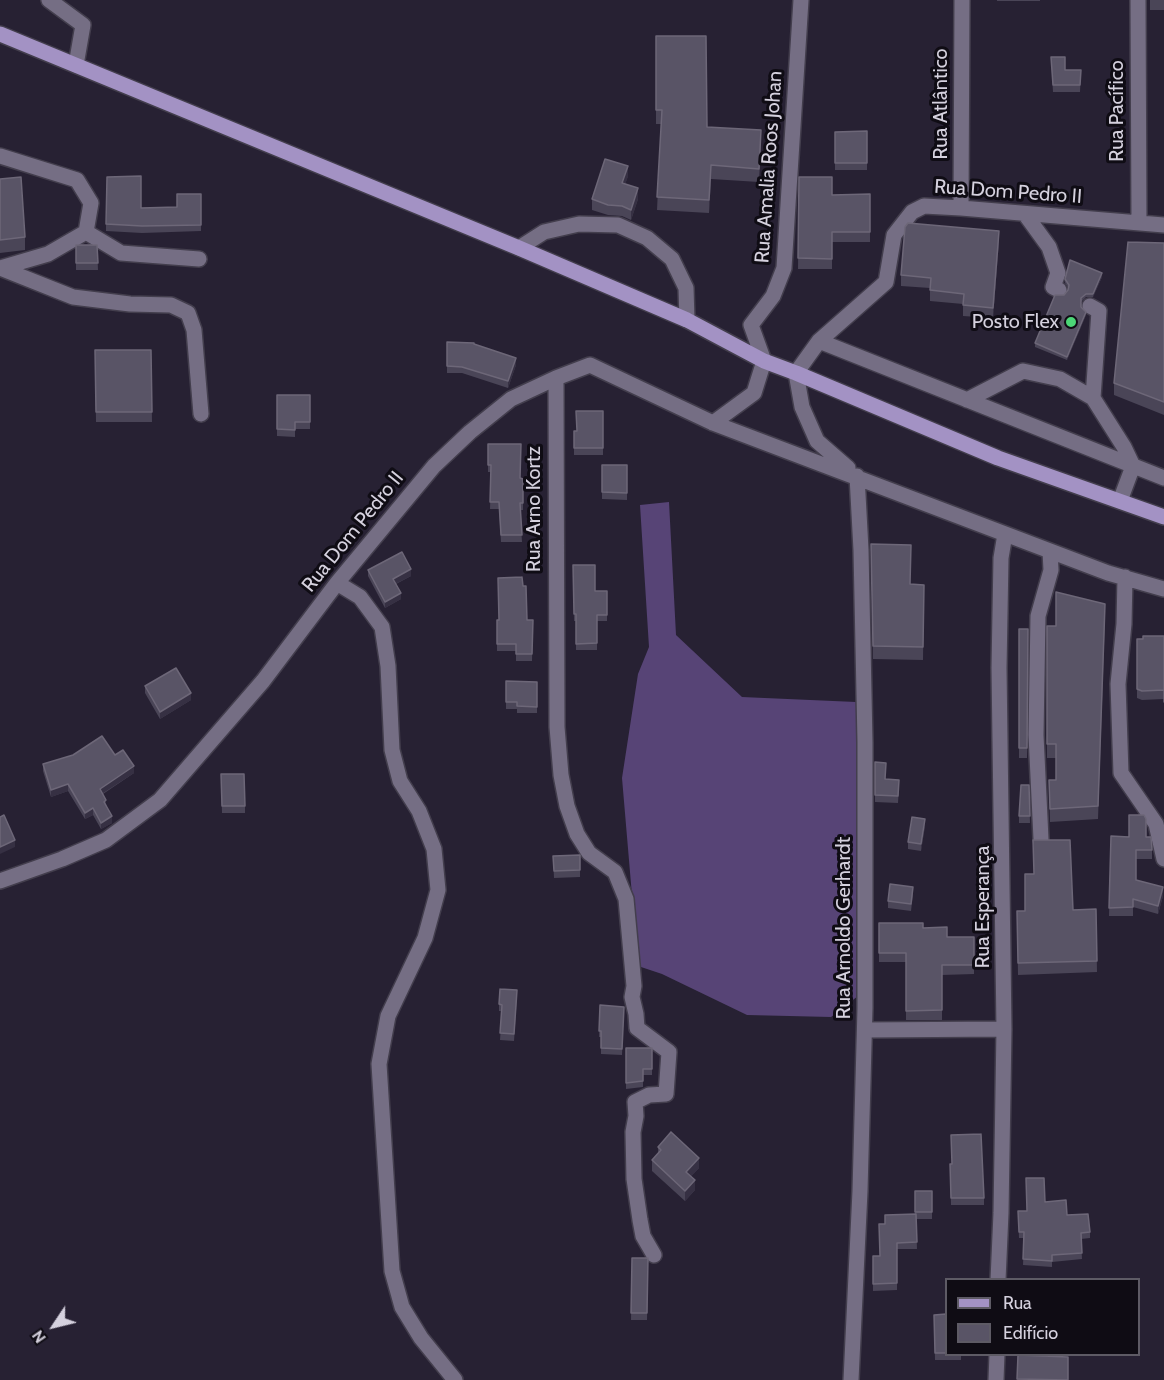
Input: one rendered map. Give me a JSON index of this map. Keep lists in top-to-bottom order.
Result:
{
  "streets": {
    "street": [
      "Rua Atlântico",
      "Rua Pacífico",
      "Rua Amalia Roos Johan",
      "Rua Dom Pedro II",
      "Rua Arno Kortz",
      "Rua Esperança",
      "Rua Arnoldo Gerhardt"
    ]
  },
  "crossings": [
    ["Rua Atlântico", "Rua Dom Pedro II"],
    ["Rua Pacífico", "Rua Dom Pedro II"],
    ["Rua Dom Pedro II", "Rua Arno Kortz"],
    ["Rua Dom Pedro II", "Rua Esperança"],
    ["Rua Dom Pedro II", "Rua Arnoldo Gerhardt"]
  ],
  "places": ["Posto Flex"],
  "legend": ["Rua", "Edifício"],
  "north": "bottom left"
}
